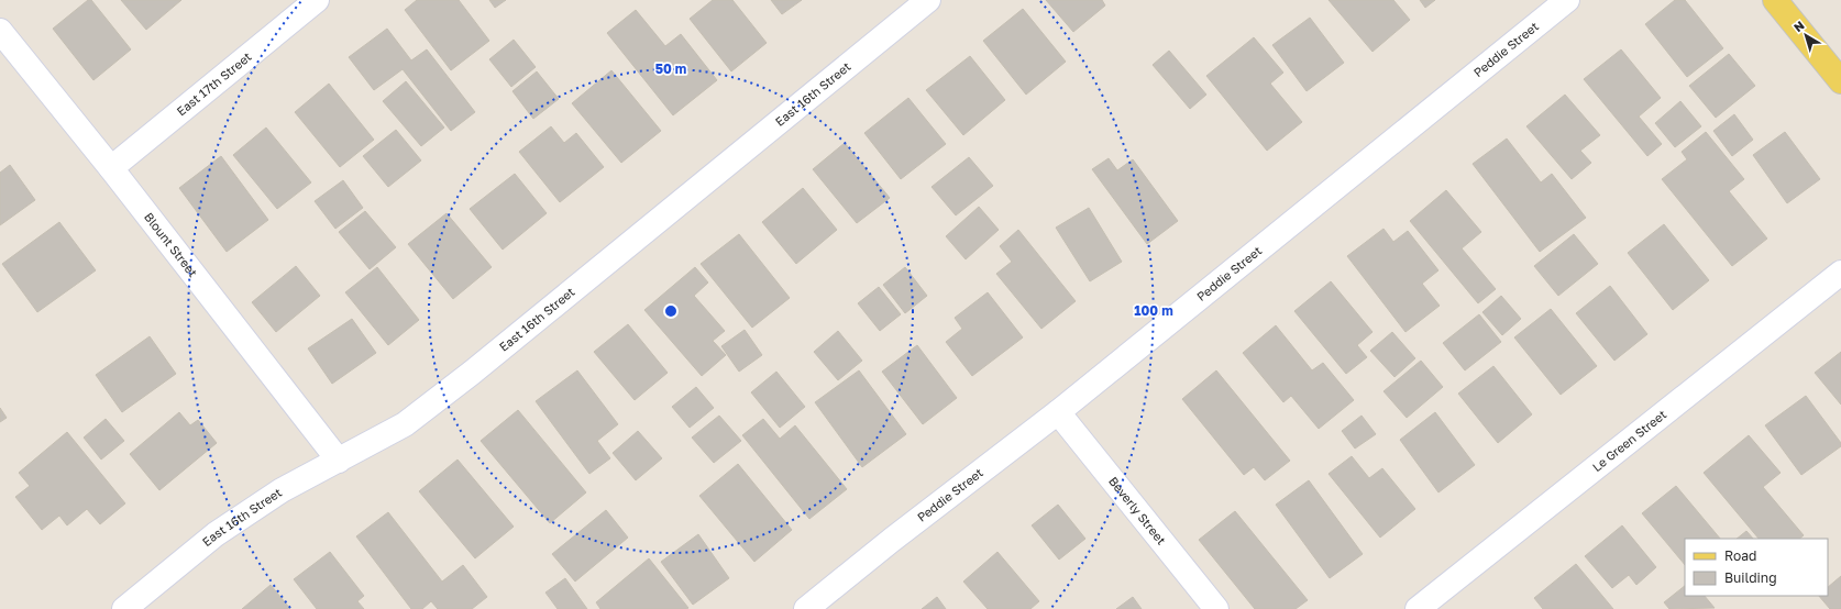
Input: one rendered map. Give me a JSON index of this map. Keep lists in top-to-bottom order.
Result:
{
  "streets": {
    "street": [
      "Peddie Street",
      "East 17th Street",
      "East 16th Street",
      "Blount Street",
      "Le Green Street",
      "Beverly Street"
    ]
  },
  "crossings": [
    ["Peddie Street", "Beverly Street"],
    ["East 17th Street", "Blount Street"],
    ["East 16th Street", "Blount Street"]
  ],
  "legend": ["Road", "Building"],
  "north": "top left",
  "rings": ["50 m", "100 m"]
}
